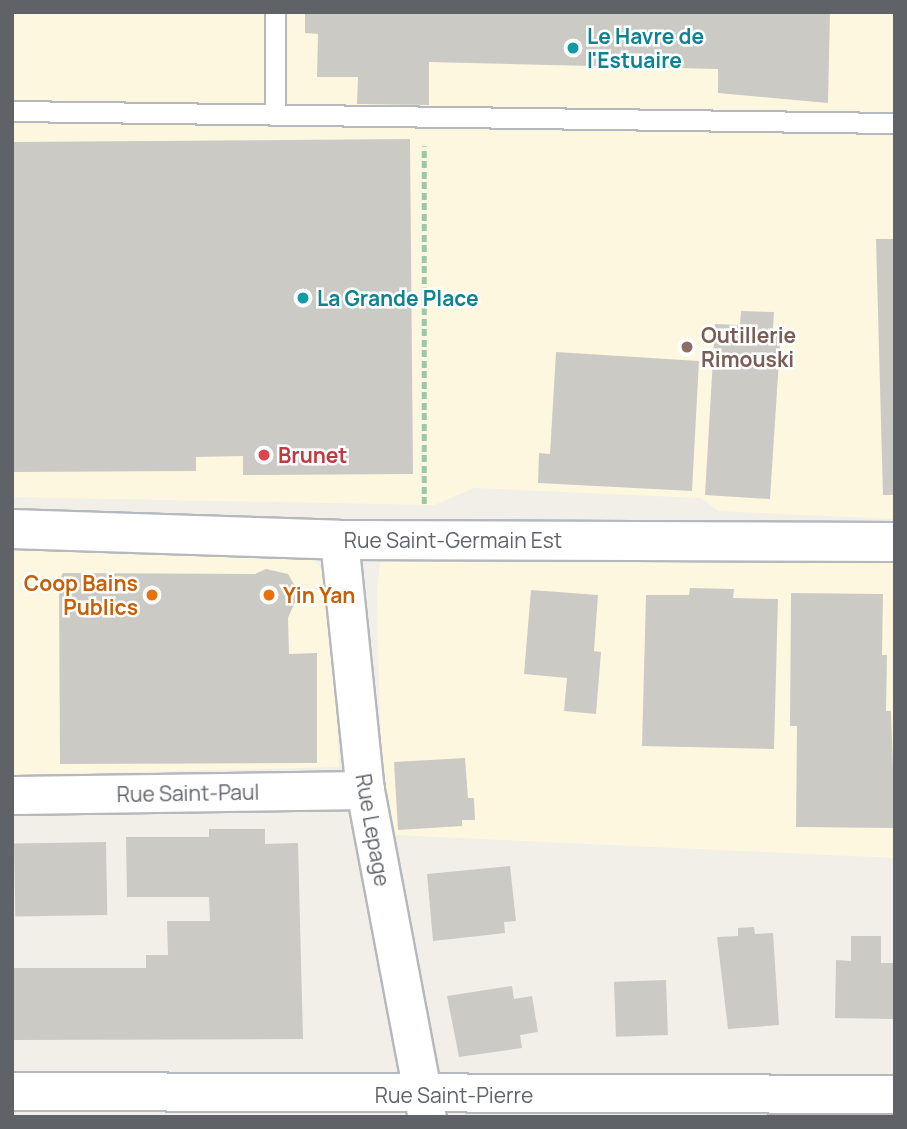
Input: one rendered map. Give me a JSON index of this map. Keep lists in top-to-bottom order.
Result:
{
  "streets": {
    "street": [
      "Rue Saint-Germain Est",
      "Rue Saint-Paul",
      "Rue Lepage",
      "Rue Saint-Pierre"
    ]
  },
  "crossings": [
    ["Rue Saint-Germain Est", "Rue Lepage"],
    ["Rue Saint-Paul", "Rue Lepage"],
    ["Rue Lepage", "Rue Saint-Pierre"]
  ],
  "places": [
    "Le Havre de l'Estuaire",
    "La Grande Place",
    "Outillerie Rimouski",
    "Brunet",
    "Coop Bains Publics",
    "Yin Yan"
  ]
}
